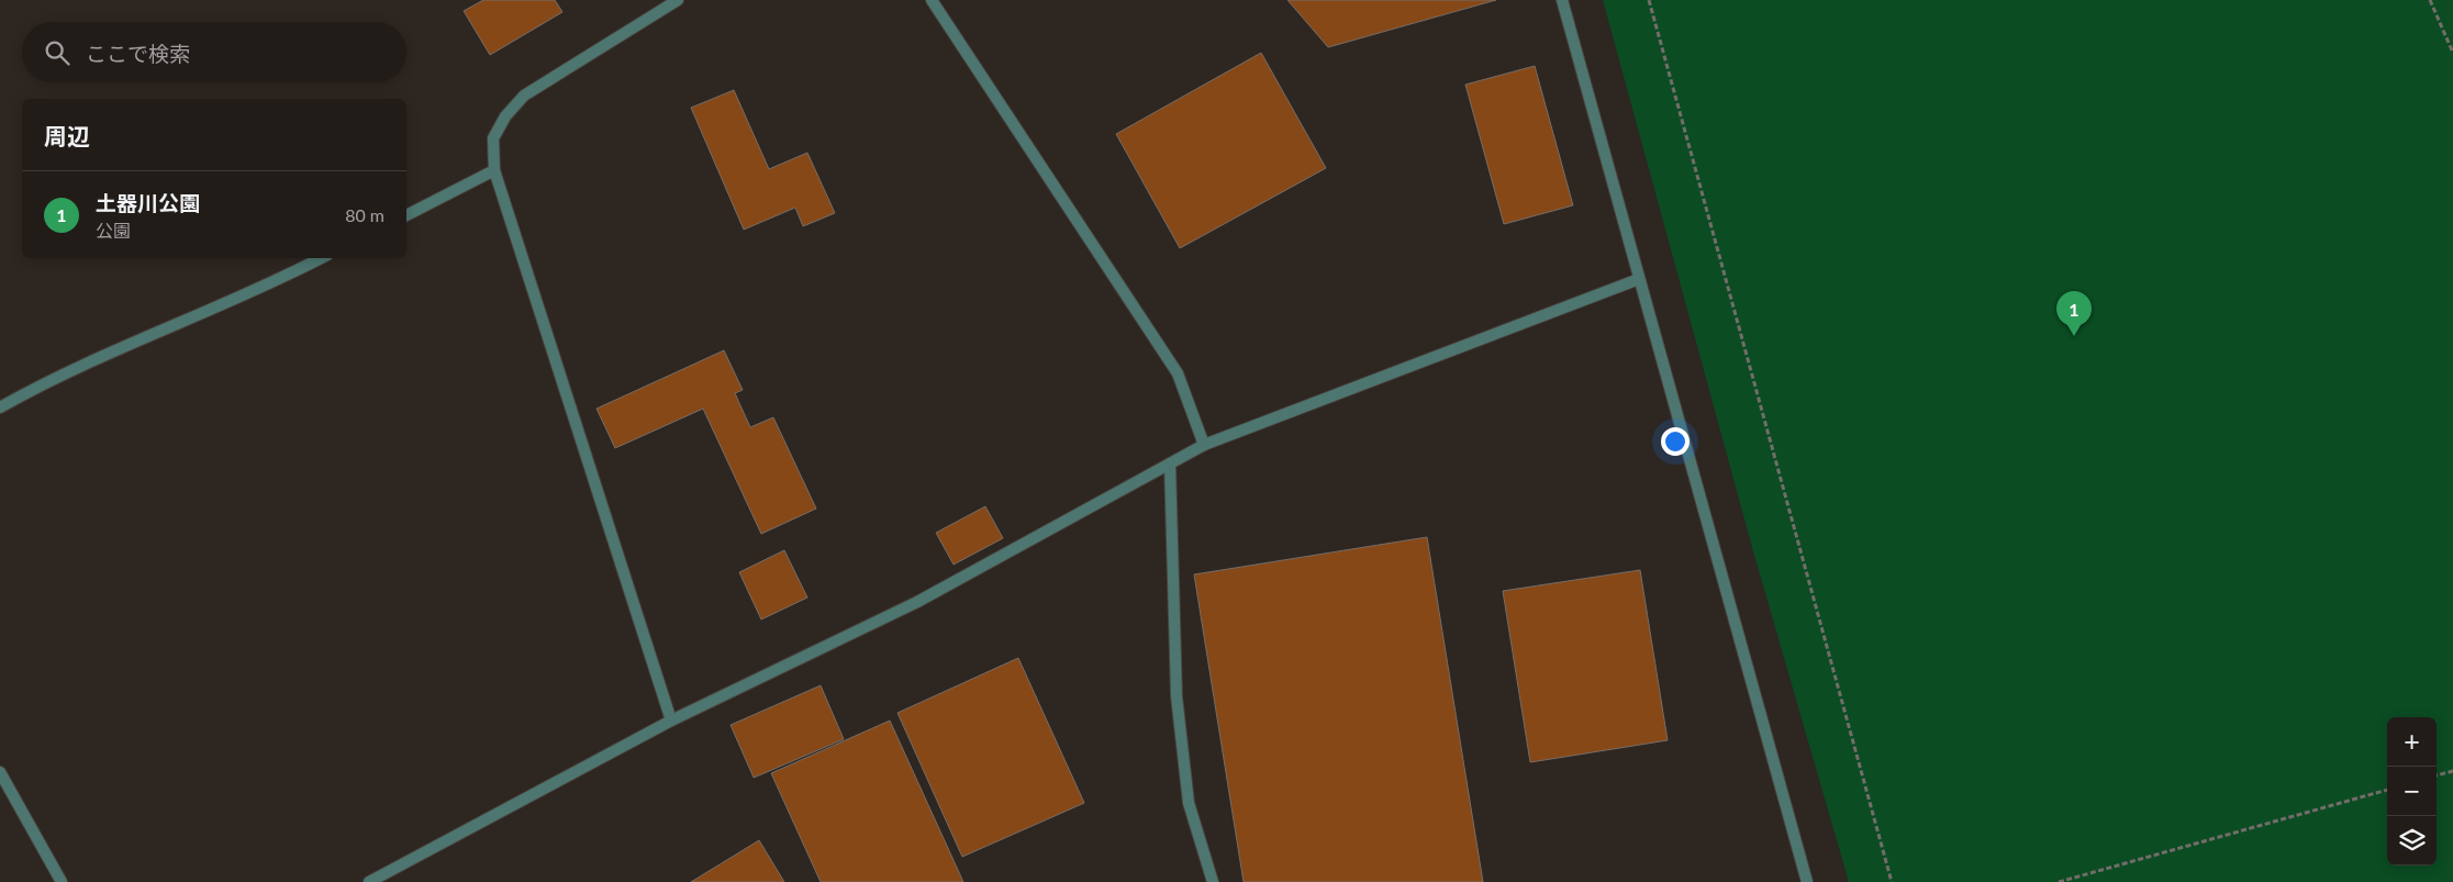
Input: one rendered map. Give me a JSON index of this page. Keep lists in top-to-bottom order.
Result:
{
  "page": {
    "search": "ここで検索",
    "heading": "周辺",
    "list": [
      {
        "mark": "1",
        "name": "土器川公園",
        "note": "公園",
        "value": "80 m"
      }
    ],
    "pins": "1",
    "map_buttons": ["+", "−"]
  }
}
